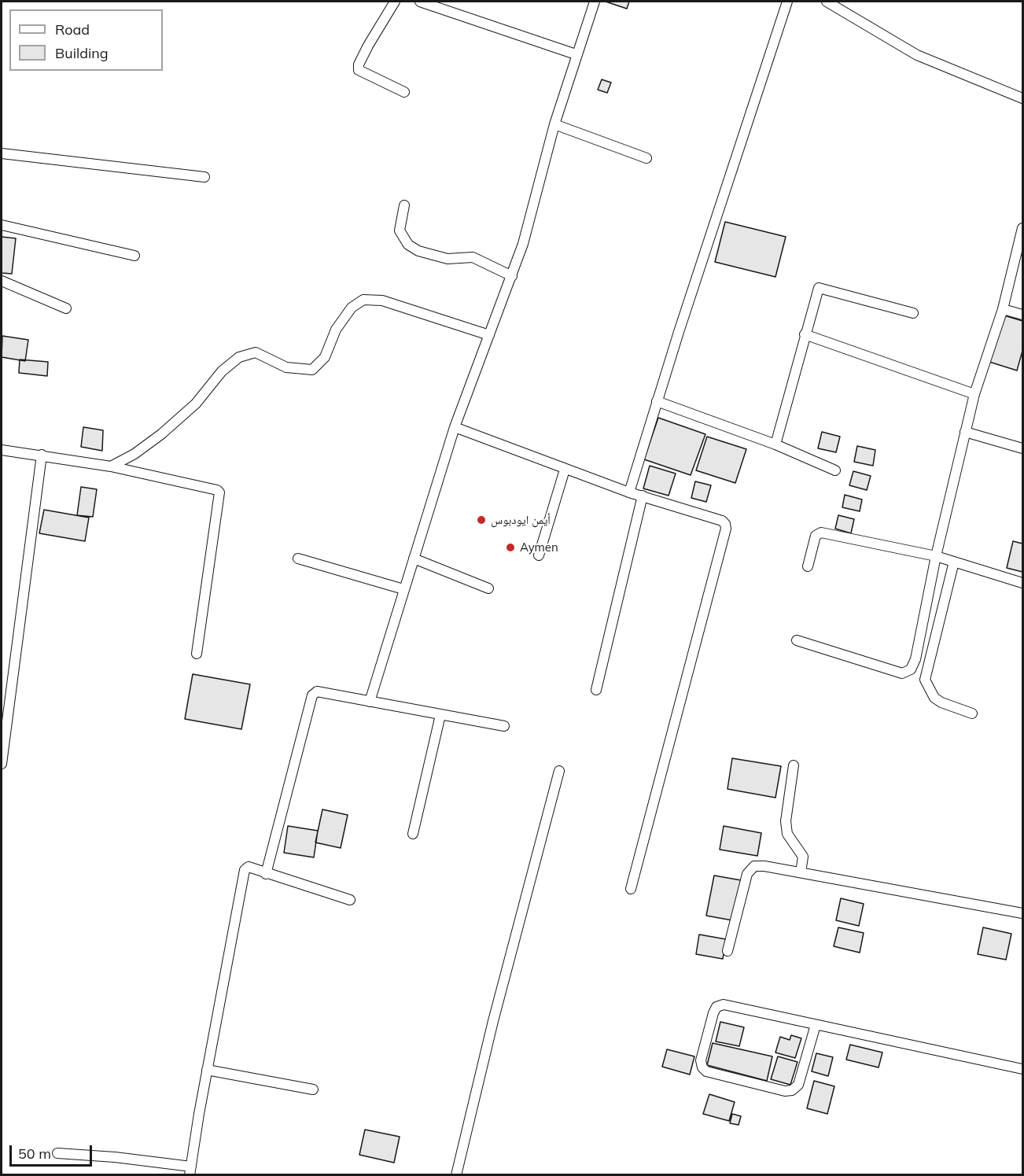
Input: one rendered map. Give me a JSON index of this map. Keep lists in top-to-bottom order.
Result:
{
  "places": ["أيمن ايودبوس", "Aymen"],
  "legend": ["Road", "Building"],
  "scale_bar": "50 m"
}
